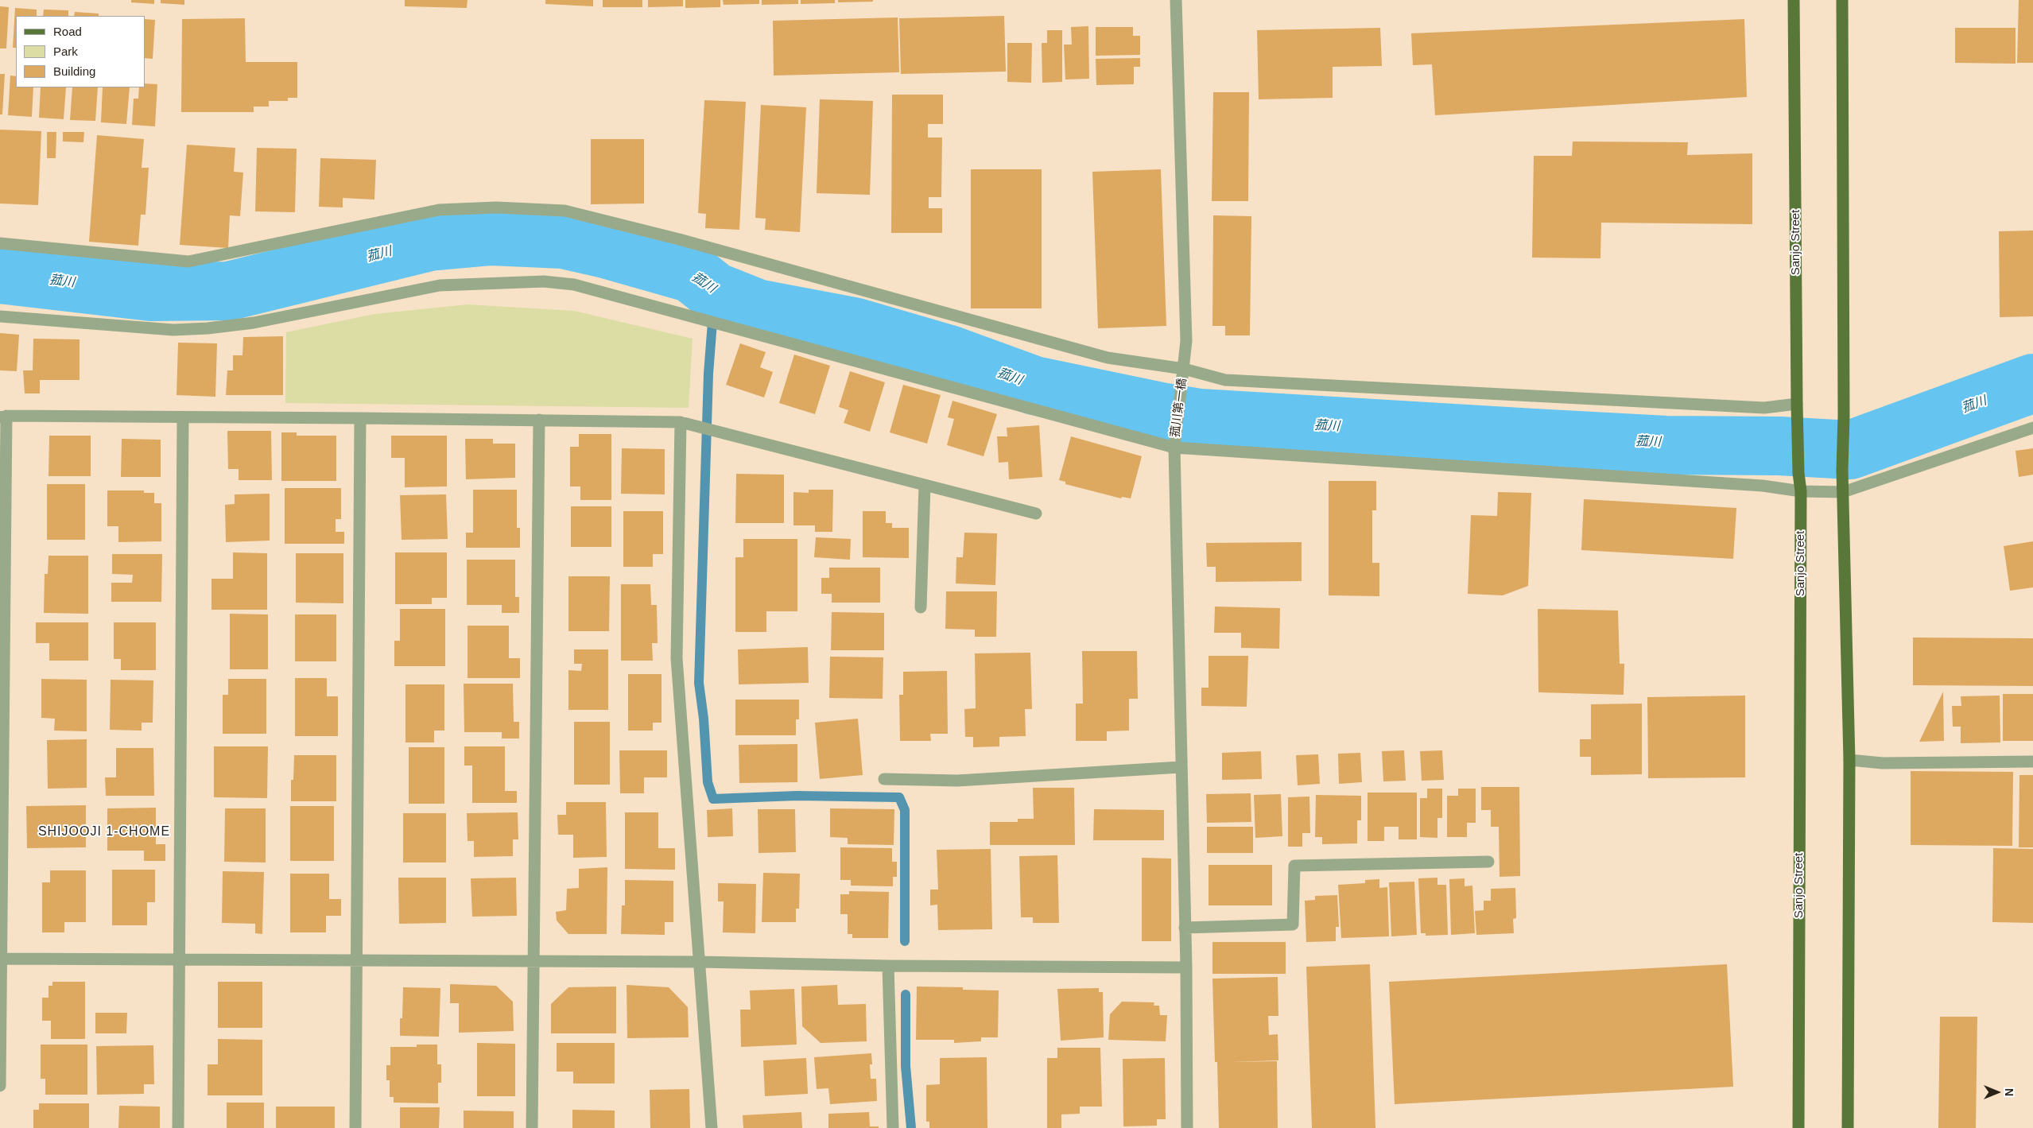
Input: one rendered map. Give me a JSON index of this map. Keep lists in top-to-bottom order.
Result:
{
  "streets": {
    "main road": ["Sanjo Street"],
    "street": ["菰川第一橋"]
  },
  "districts": ["SHIJOOJI 1-CHOME"],
  "water": ["菰川"],
  "legend": ["Road", "Park", "Building"],
  "north": "right"
}
